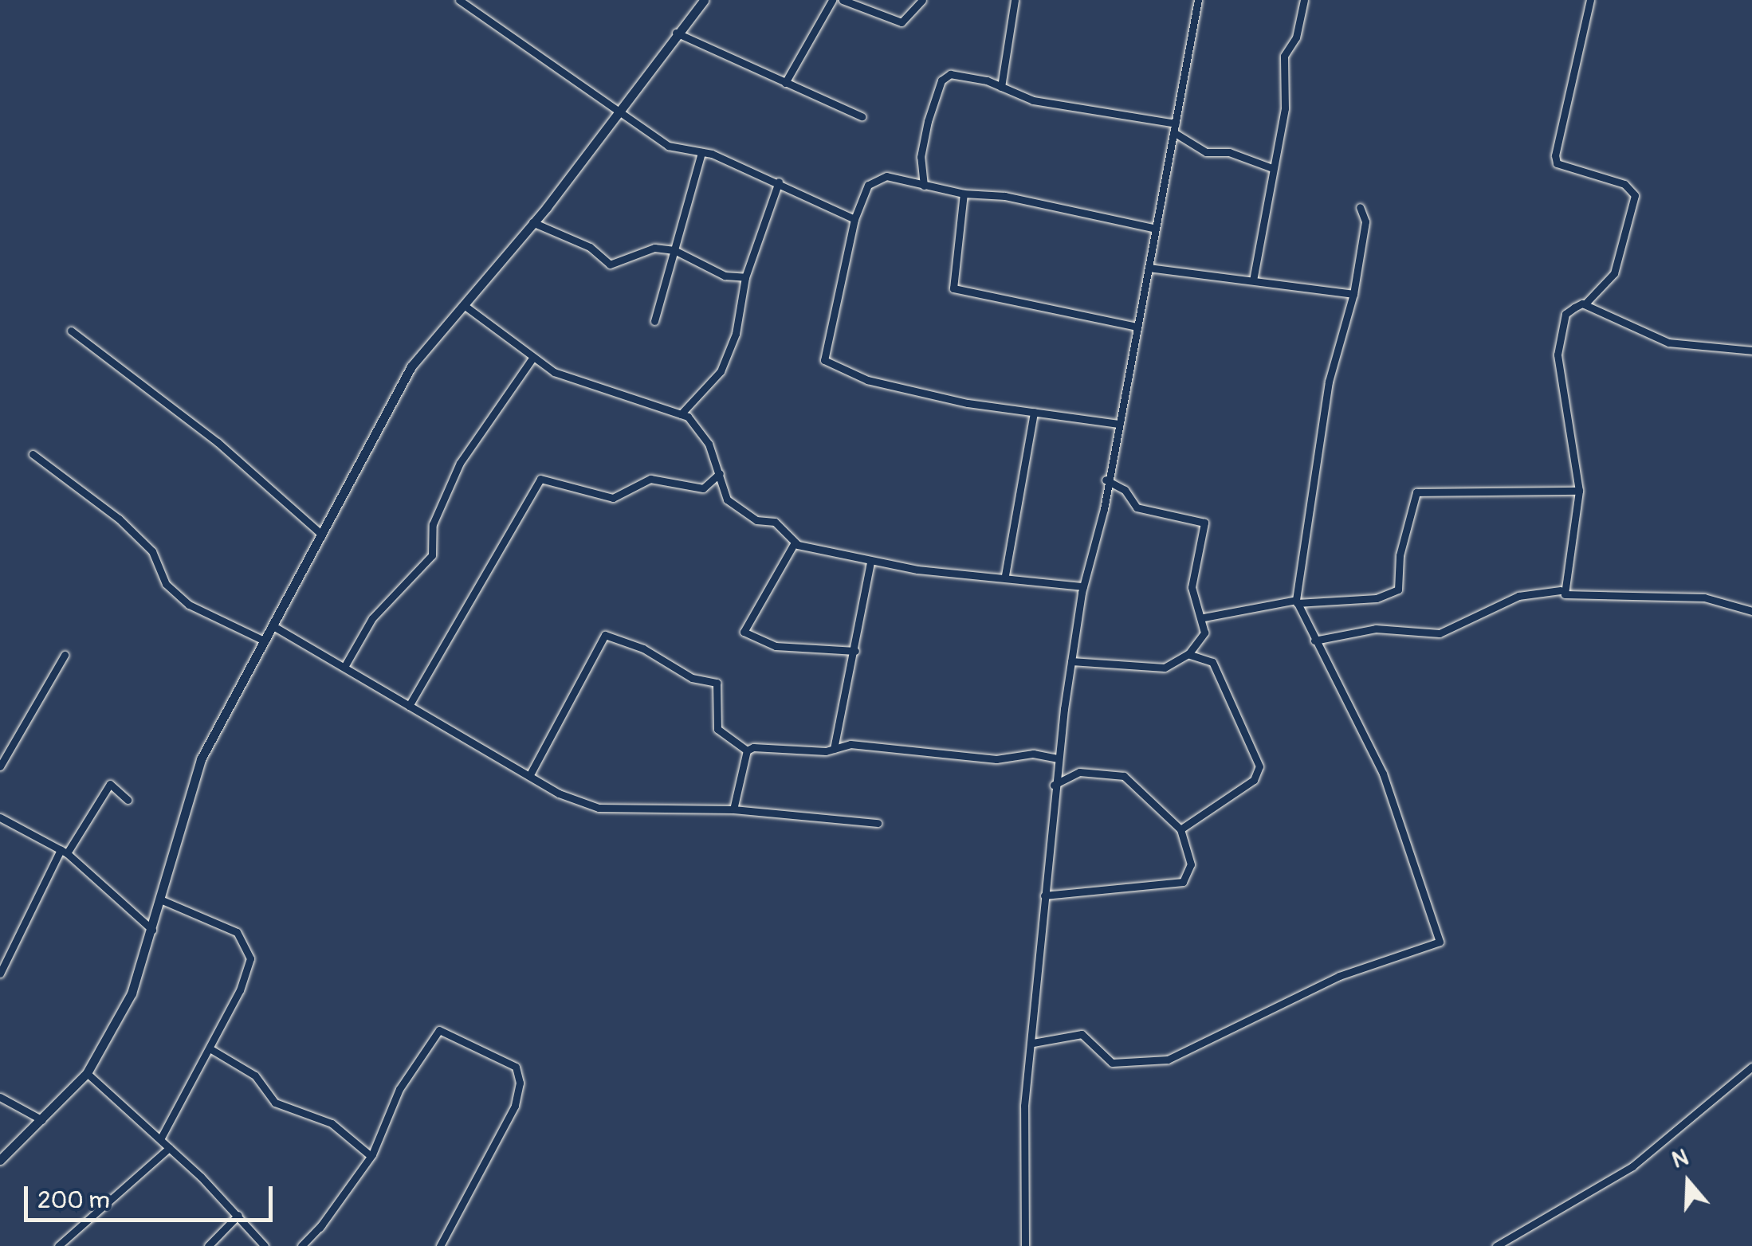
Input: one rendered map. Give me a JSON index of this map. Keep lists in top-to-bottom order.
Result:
{
  "scale_bar": "200 m",
  "north": "top"
}
